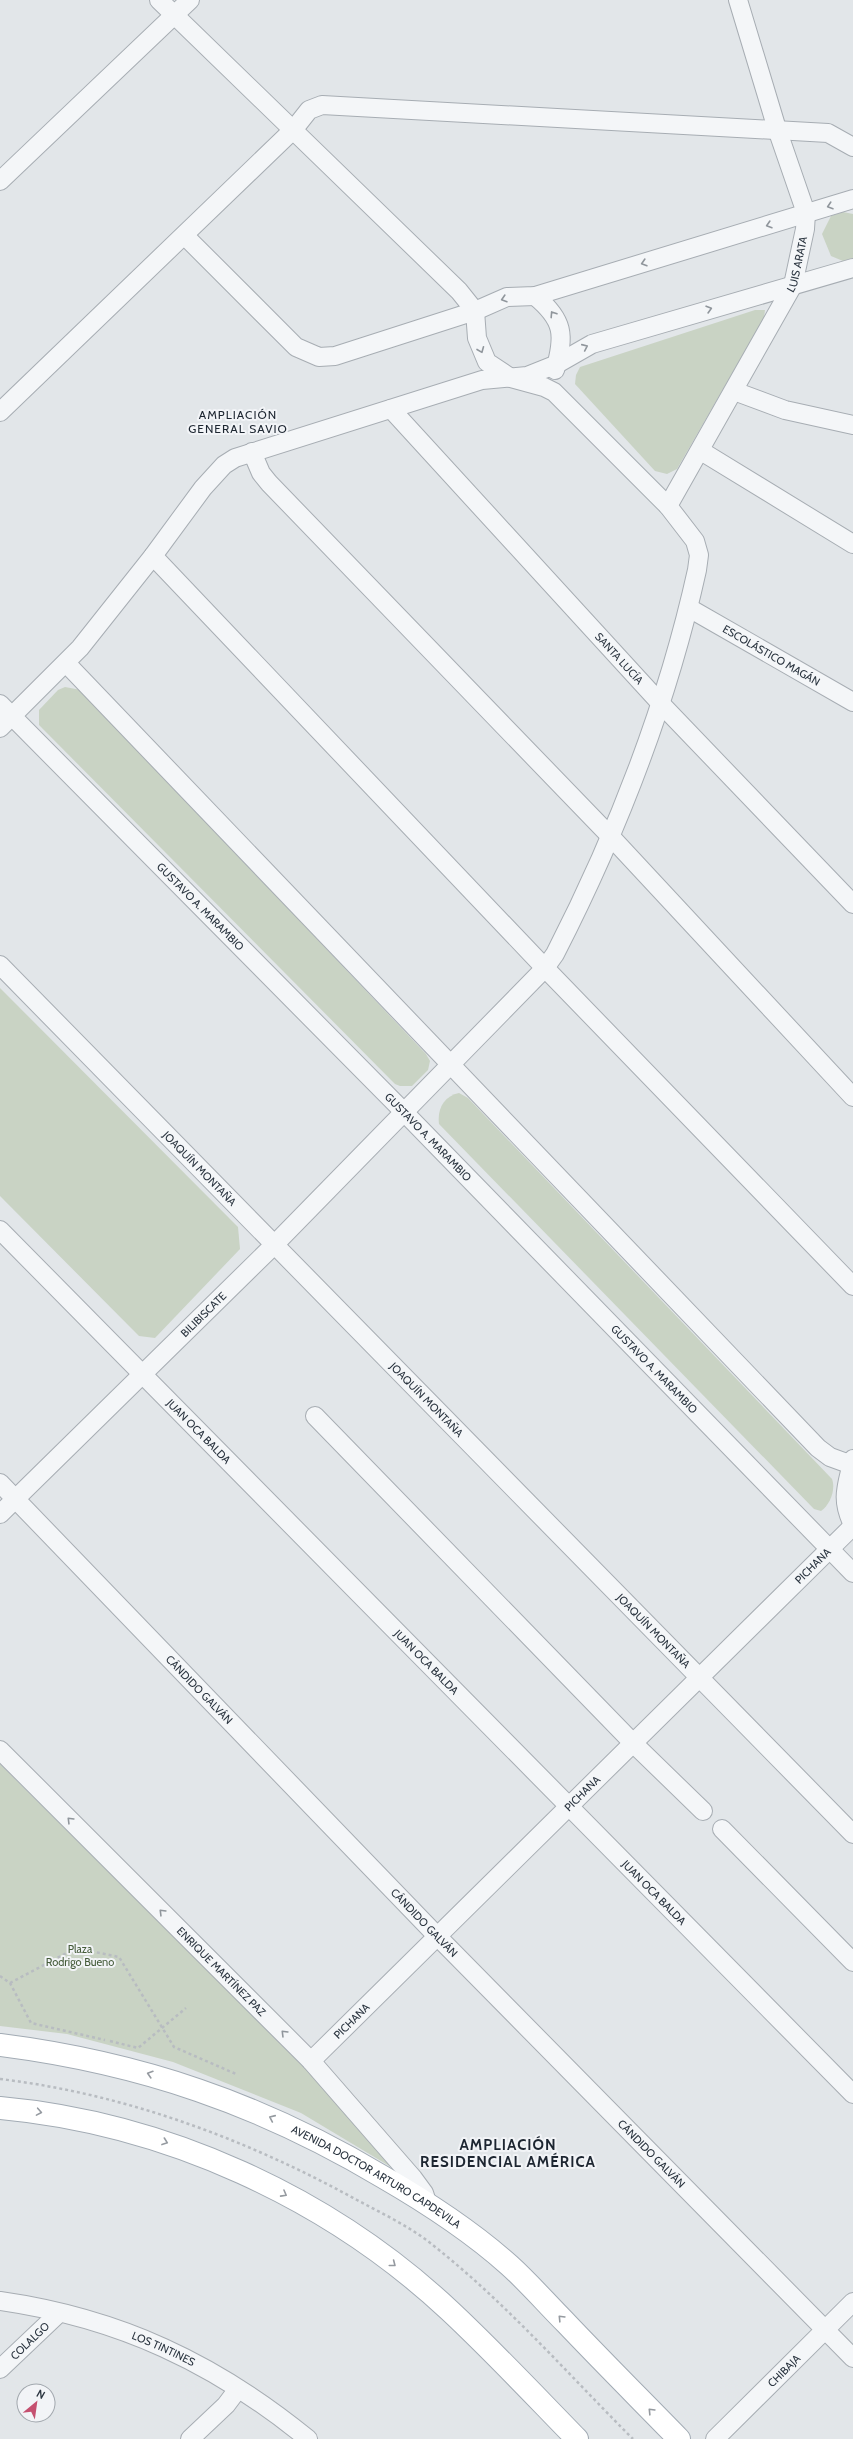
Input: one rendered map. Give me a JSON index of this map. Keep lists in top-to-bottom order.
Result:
{
  "streets": {
    "main road": ["AVENIDA DOCTOR ARTURO CAPDEVILA"],
    "street": [
      "LUIS ARATA",
      "ESCOLÁSTICO MAGÁN",
      "SANTA LUCÍA",
      "GUSTAVO A. MARAMBIO",
      "JOAQUÍN MONTAÑA",
      "BILIBISCATE",
      "JUAN OCA BALDA",
      "PICHANA",
      "CÁNDIDO GALVÁN",
      "ENRIQUE MARTÍNEZ PAZ",
      "COLALGO",
      "LOS TINTINES",
      "CHIBAJA"
    ]
  },
  "crossings": [
    ["LUIS ARATA", "BILIBISCATE"],
    ["ESCOLÁSTICO MAGÁN", "BILIBISCATE"],
    ["SANTA LUCÍA", "BILIBISCATE"],
    ["GUSTAVO A. MARAMBIO", "BILIBISCATE"],
    ["GUSTAVO A. MARAMBIO", "PICHANA"],
    ["JOAQUÍN MONTAÑA", "BILIBISCATE"],
    ["JOAQUÍN MONTAÑA", "PICHANA"],
    ["BILIBISCATE", "JUAN OCA BALDA"],
    ["BILIBISCATE", "CÁNDIDO GALVÁN"],
    ["JUAN OCA BALDA", "PICHANA"],
    ["PICHANA", "CÁNDIDO GALVÁN"],
    ["PICHANA", "ENRIQUE MARTÍNEZ PAZ"],
    ["CÁNDIDO GALVÁN", "CHIBAJA"],
    ["ENRIQUE MARTÍNEZ PAZ", "AVENIDA DOCTOR ARTURO CAPDEVILA"],
    ["COLALGO", "LOS TINTINES"]
  ],
  "one_way": ["ENRIQUE MARTÍNEZ PAZ"],
  "districts": ["AMPLIACIÓN GENERAL SAVIO", "AMPLIACIÓN RESIDENCIAL AMÉRICA"],
  "parks": ["Plaza Rodrigo Bueno"],
  "north": "top right"
}
